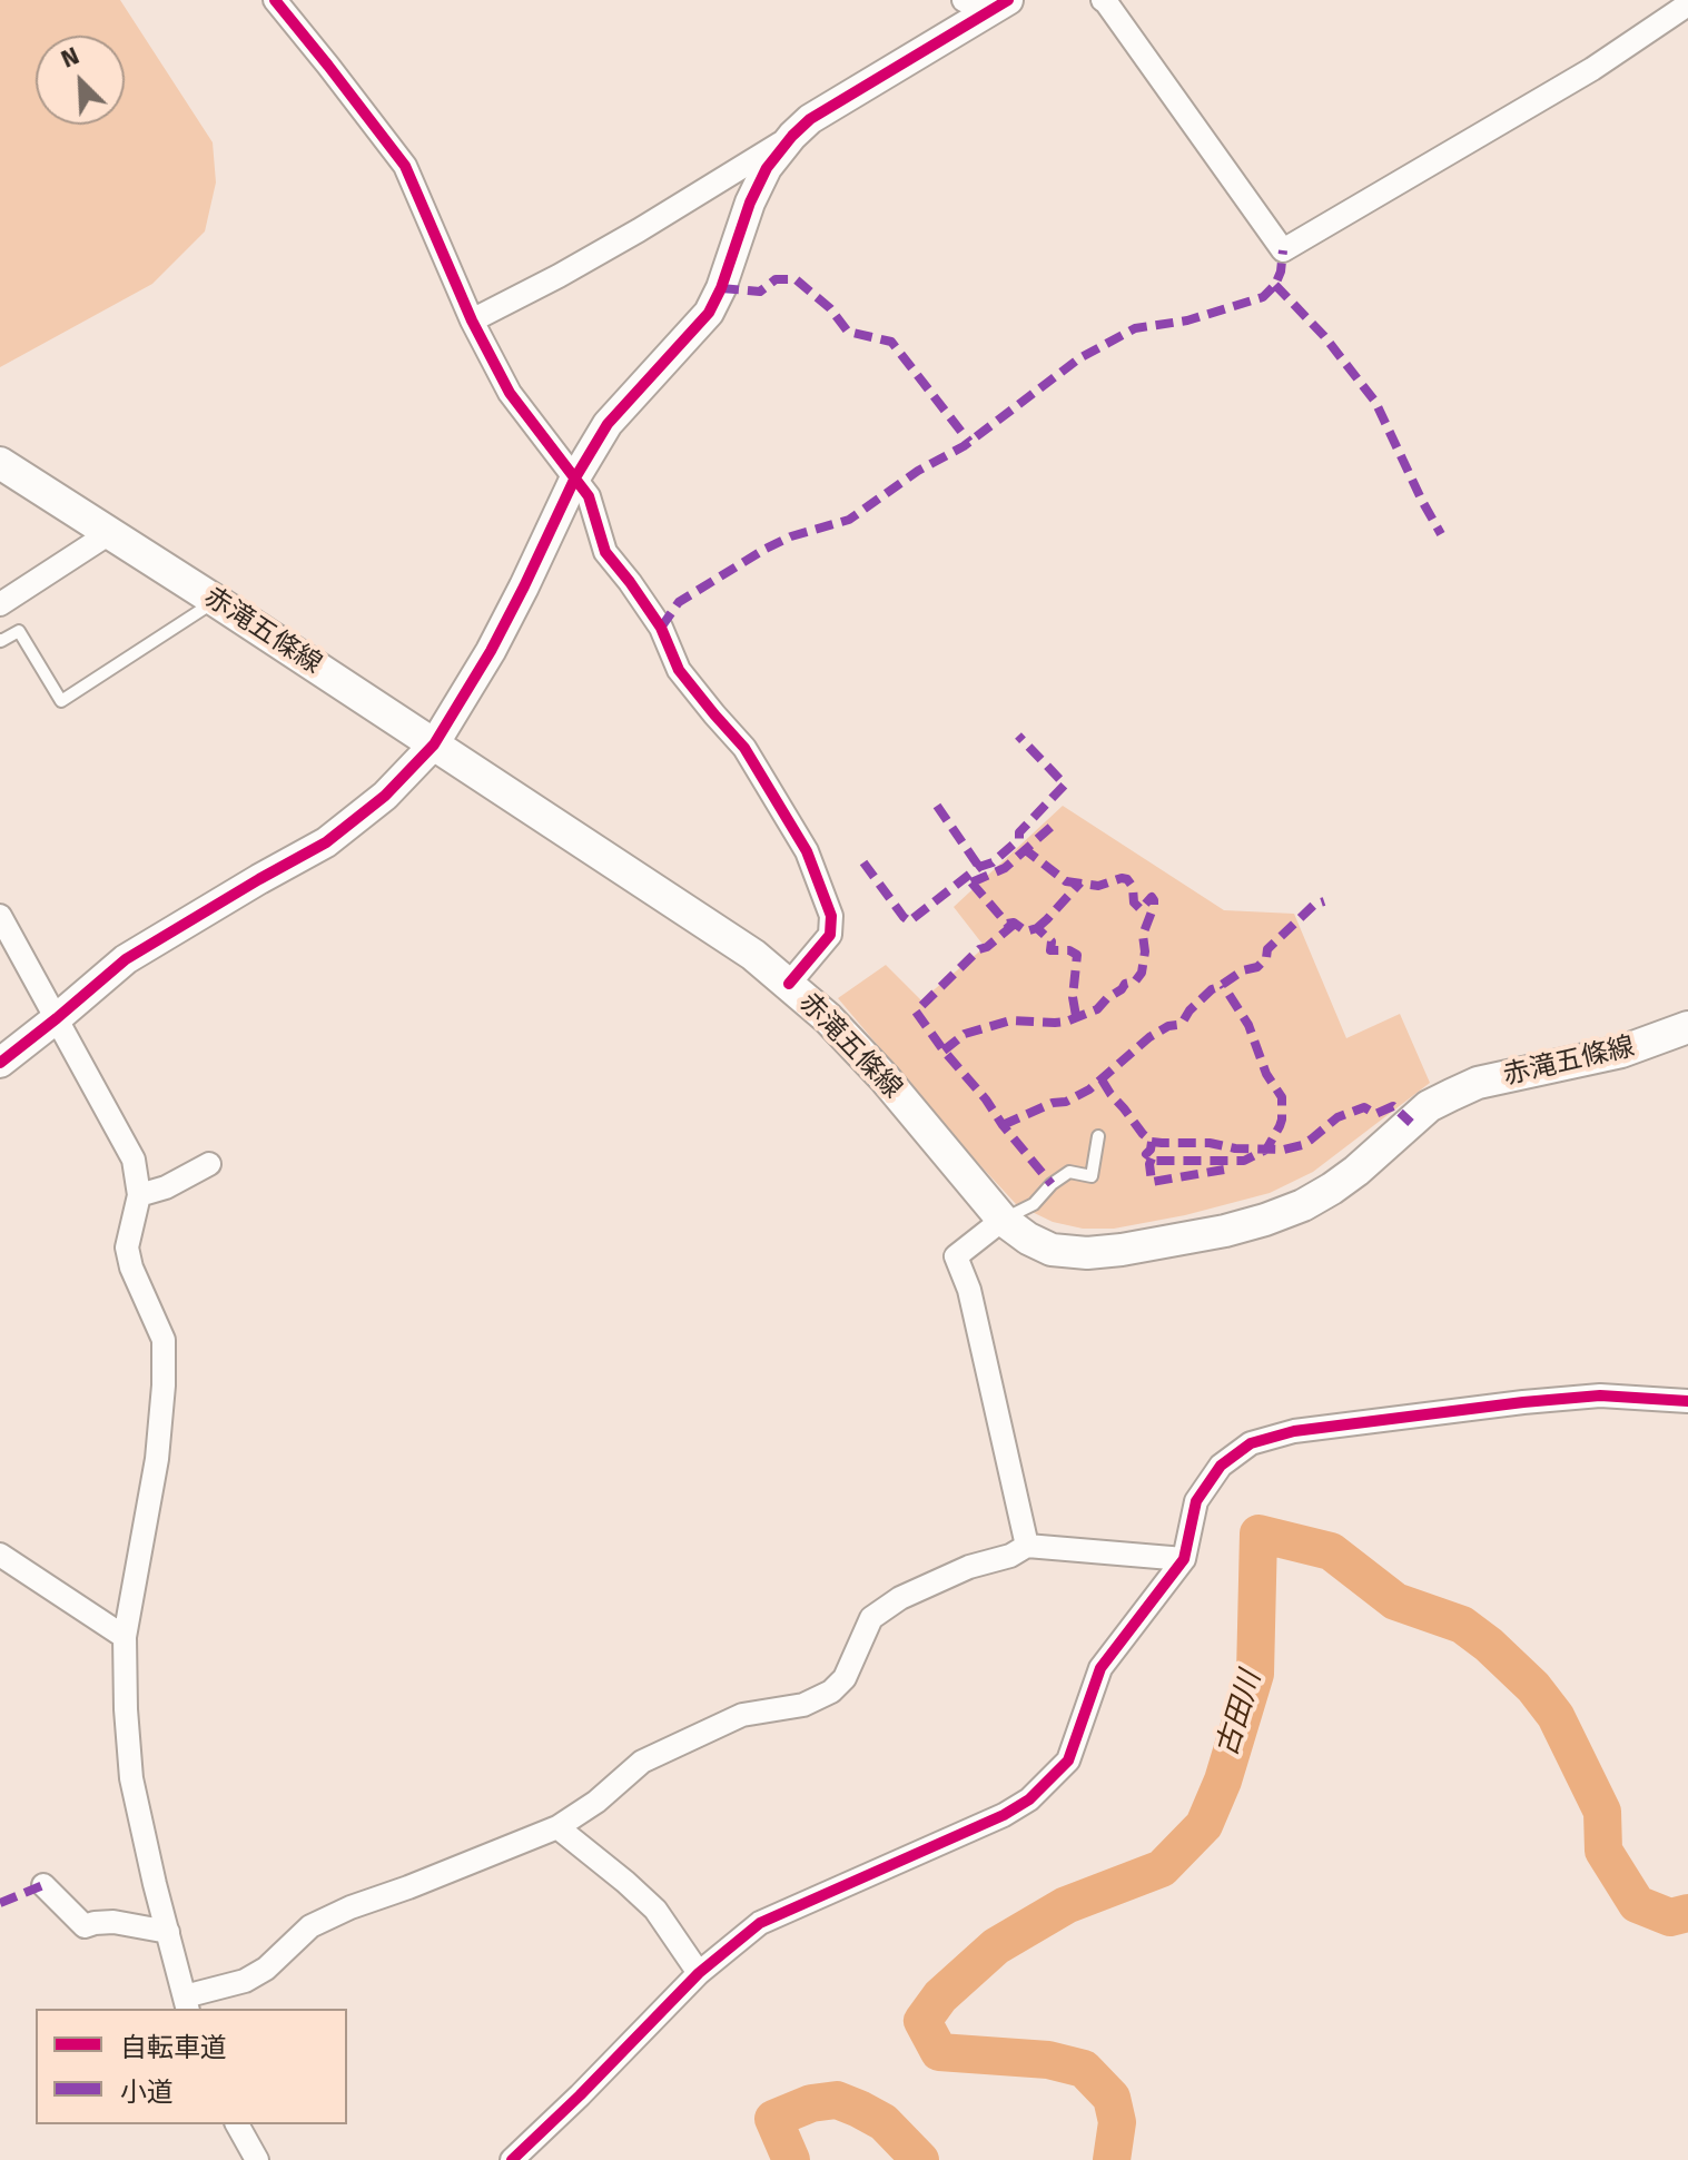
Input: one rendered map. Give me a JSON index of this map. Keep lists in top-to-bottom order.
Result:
{
  "streets": {
    "main road": ["赤滝五條線"]
  },
  "water": ["古田川"],
  "legend": ["自転車道", "小道"],
  "north": "top left"
}
